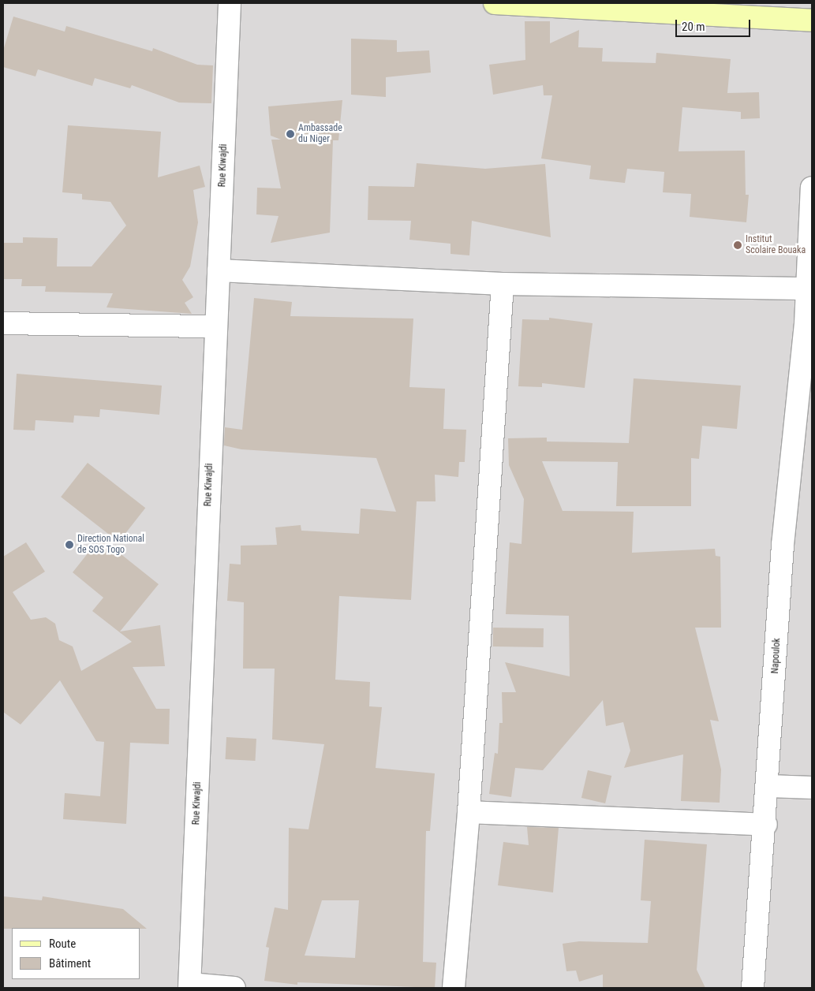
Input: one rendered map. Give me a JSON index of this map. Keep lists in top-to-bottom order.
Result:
{
  "streets": {
    "street": ["Rue Kiwajdi", "Napoulok"]
  },
  "places": ["Ambassade du Niger", "Institut Scolaire Bouaka", "Direction National de SOS Togo"],
  "legend": ["Route", "Bâtiment"],
  "scale_bar": "20 m"
}
